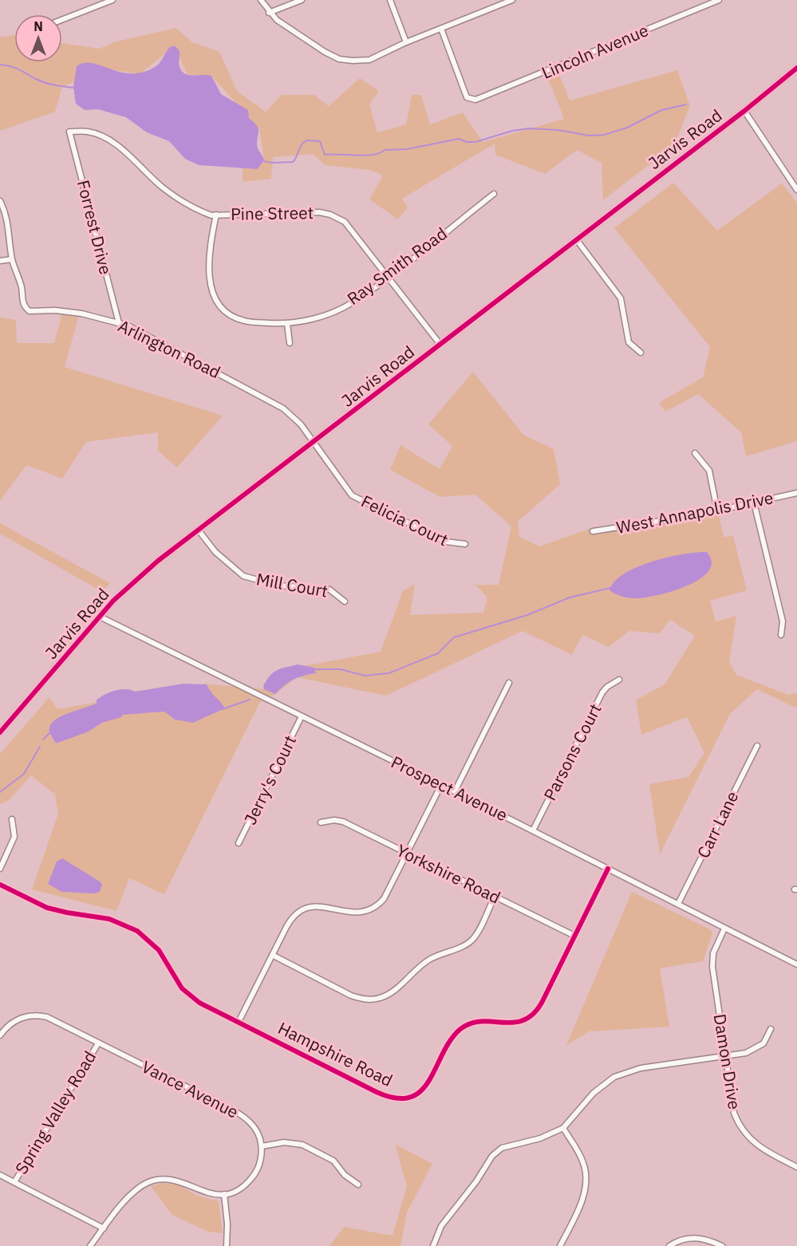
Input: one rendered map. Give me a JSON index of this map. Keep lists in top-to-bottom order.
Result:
{
  "streets": {
    "street": [
      "Lincoln Avenue",
      "Jarvis Road",
      "Pine Street",
      "Forrest Drive",
      "Ray Smith Road",
      "Arlington Road",
      "West Annapolis Drive",
      "Felicia Court",
      "Mill Court",
      "Parsons Court",
      "Jerry's Court",
      "Prospect Avenue",
      "Carr Lane",
      "Yorkshire Road",
      "Hampshire Road",
      "Damon Drive",
      "Vance Avenue",
      "Spring Valley Road"
    ]
  },
  "crossings": [
    ["Jarvis Road", "Pine Street"],
    ["Jarvis Road", "Arlington Road"],
    ["Jarvis Road", "Felicia Court"],
    ["Jarvis Road", "Mill Court"],
    ["Jarvis Road", "Prospect Avenue"],
    ["Pine Street", "Forrest Drive"],
    ["Pine Street", "Ray Smith Road"],
    ["Forrest Drive", "Arlington Road"],
    ["Arlington Road", "Felicia Court"],
    ["Parsons Court", "Prospect Avenue"],
    ["Jerry's Court", "Prospect Avenue"],
    ["Prospect Avenue", "Carr Lane"],
    ["Prospect Avenue", "Hampshire Road"],
    ["Prospect Avenue", "Damon Drive"],
    ["Yorkshire Road", "Hampshire Road"],
    ["Vance Avenue", "Spring Valley Road"]
  ],
  "north": "top"
}
